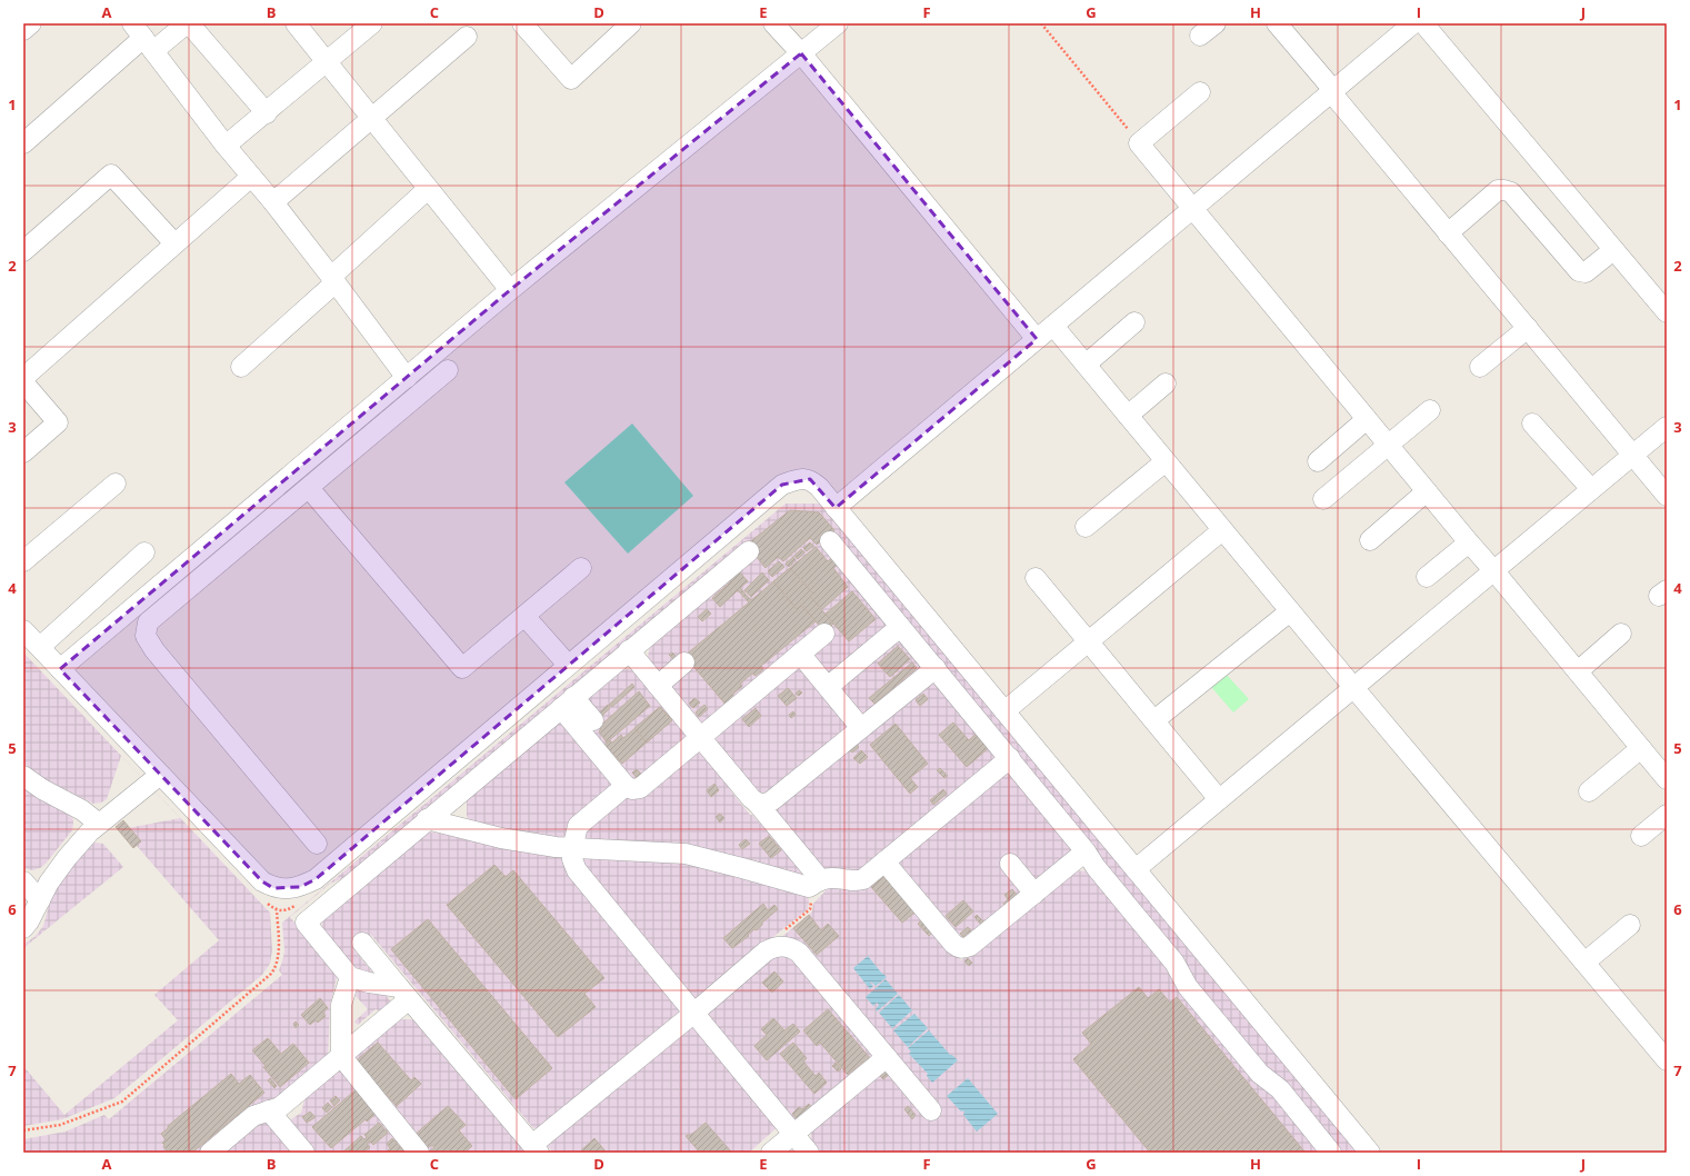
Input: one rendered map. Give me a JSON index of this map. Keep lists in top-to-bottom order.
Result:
{
  "grid": {
    "columns": [
      "A",
      "B",
      "C",
      "D",
      "E",
      "F",
      "G",
      "H",
      "I",
      "J"
    ],
    "rows": [
      "1",
      "2",
      "3",
      "4",
      "5",
      "6",
      "7"
    ]
  }
}
